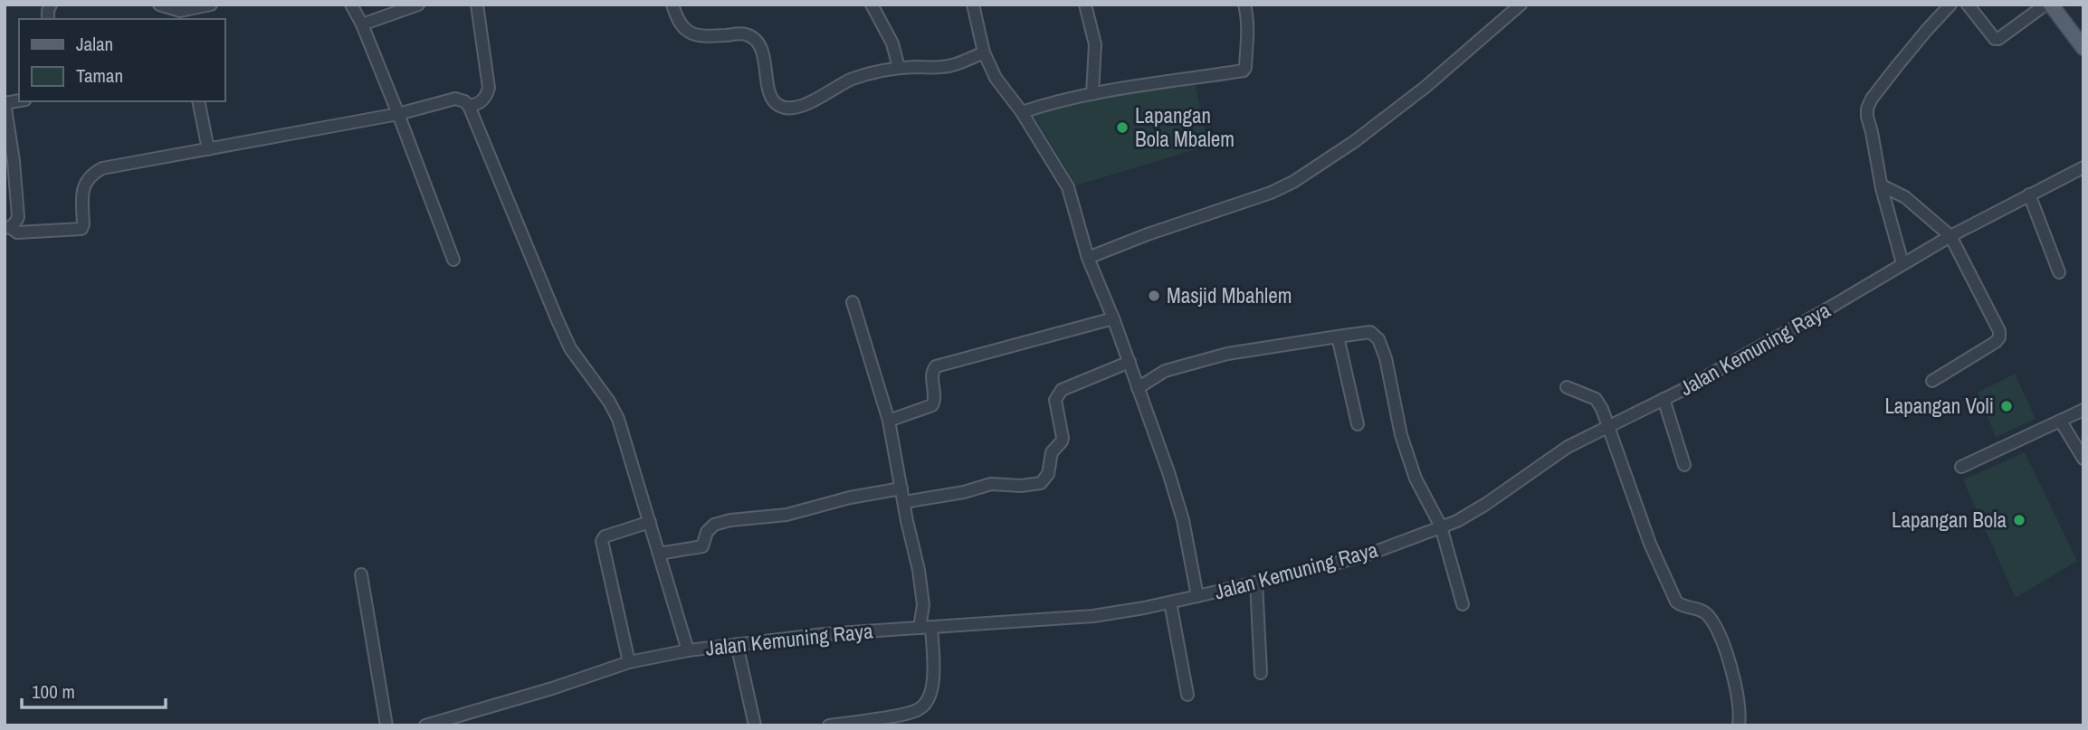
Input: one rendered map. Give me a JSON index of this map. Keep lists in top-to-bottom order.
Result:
{
  "streets": {
    "street": ["Jalan Kemuning Raya"]
  },
  "places": [
    "Lapangan Bola Mbalem",
    "Masjid Mbahlem",
    "Lapangan Voli",
    "Lapangan Bola"
  ],
  "legend": ["Jalan", "Taman"],
  "scale_bar": "100 m"
}
